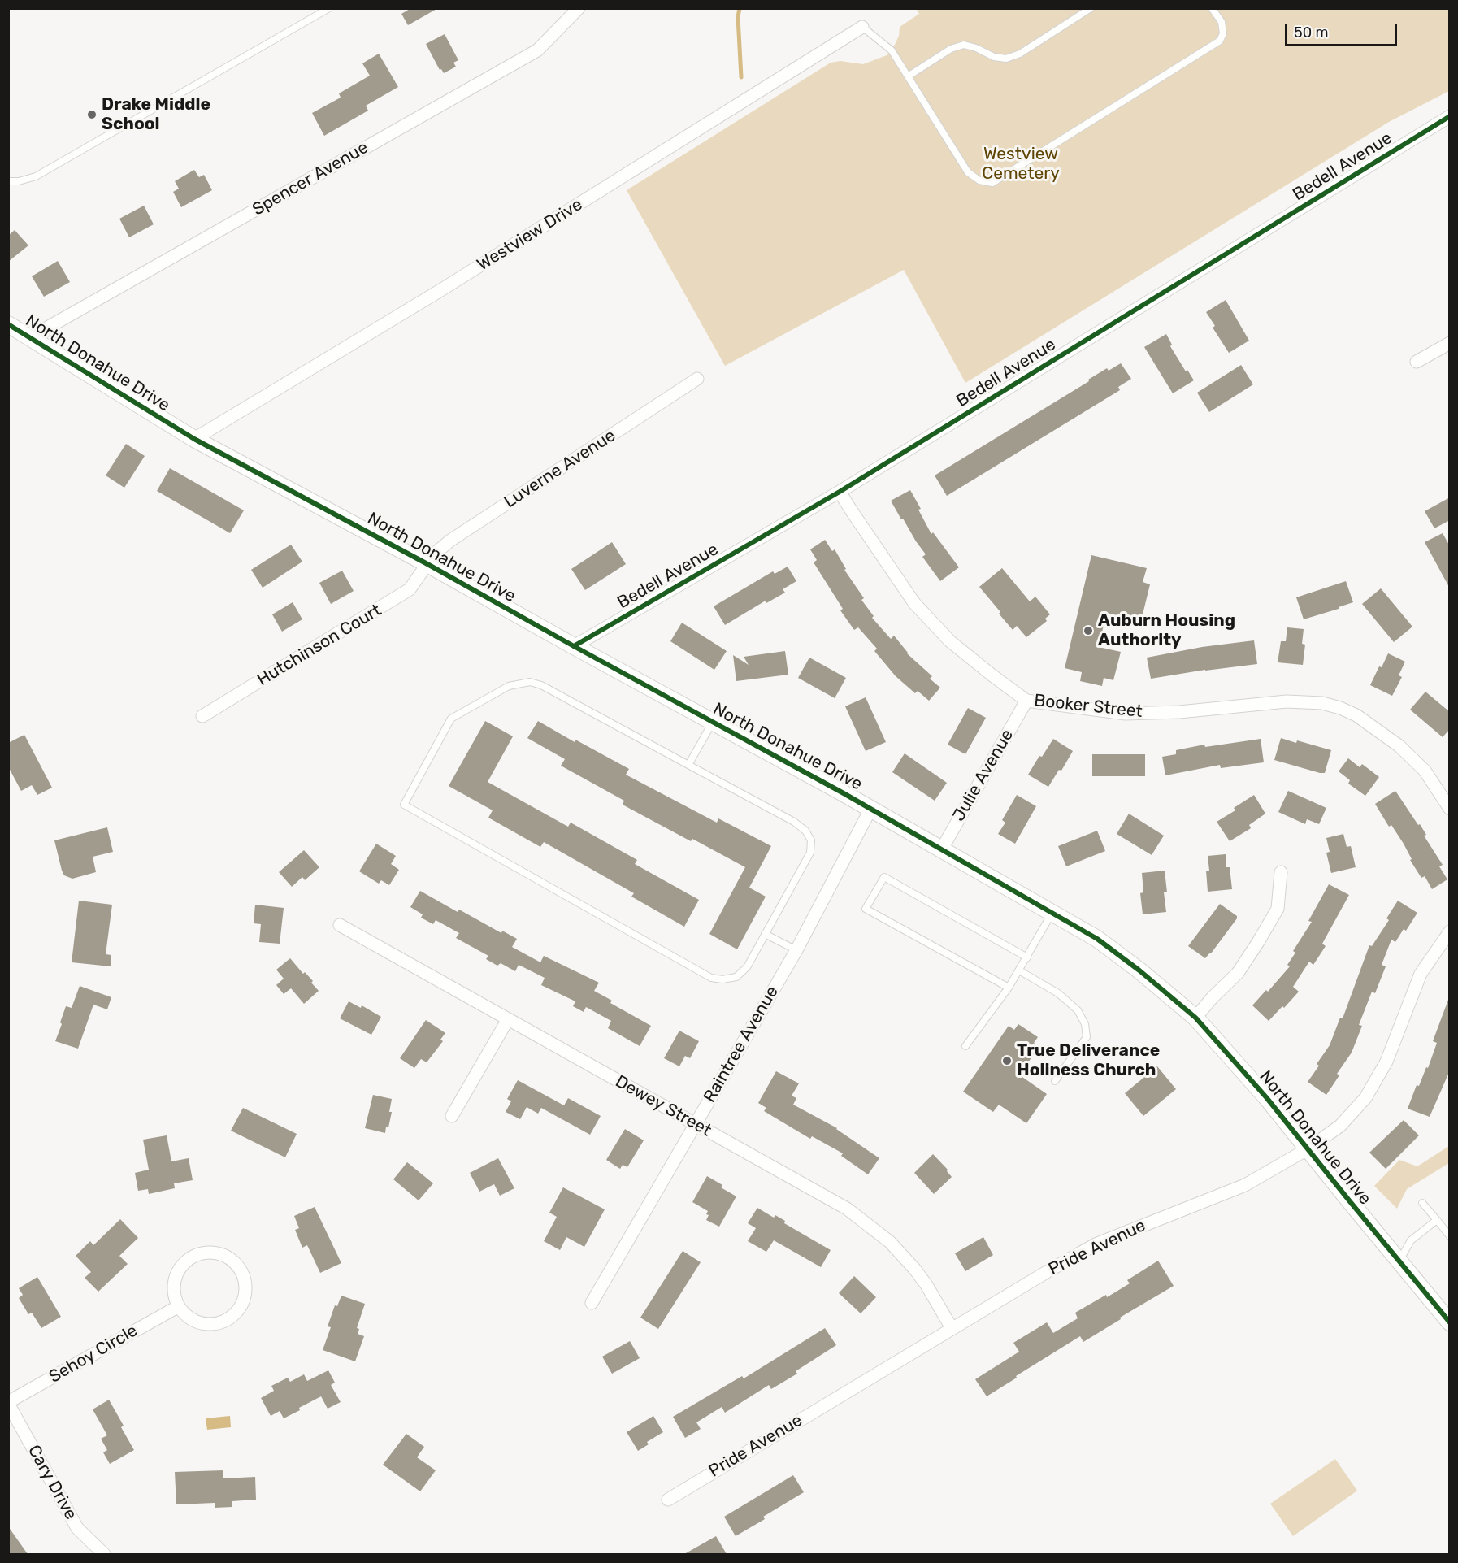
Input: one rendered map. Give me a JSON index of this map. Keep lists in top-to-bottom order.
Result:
{
  "streets": {
    "street": [
      "Bedell Avenue",
      "Spencer Avenue",
      "Westview Drive",
      "North Donahue Drive",
      "Luverne Avenue",
      "Hutchinson Court",
      "Booker Street",
      "Julie Avenue",
      "Raintree Avenue",
      "Dewey Street",
      "Pride Avenue",
      "Sehoy Circle",
      "Cary Drive"
    ]
  },
  "crossings": [
    ["Bedell Avenue", "North Donahue Drive"],
    ["Bedell Avenue", "Booker Street"],
    ["Spencer Avenue", "North Donahue Drive"],
    ["Westview Drive", "North Donahue Drive"],
    ["North Donahue Drive", "Luverne Avenue"],
    ["North Donahue Drive", "Hutchinson Court"],
    ["North Donahue Drive", "Julie Avenue"],
    ["North Donahue Drive", "Raintree Avenue"],
    ["North Donahue Drive", "Pride Avenue"],
    ["Luverne Avenue", "Hutchinson Court"],
    ["Booker Street", "Julie Avenue"],
    ["Raintree Avenue", "Dewey Street"],
    ["Dewey Street", "Pride Avenue"],
    ["Sehoy Circle", "Cary Drive"]
  ],
  "parks": ["Westview Cemetery"],
  "places": ["Drake Middle School", "Auburn Housing Authority", "True Deliverance Holiness Church"],
  "scale_bar": "50 m"
}
